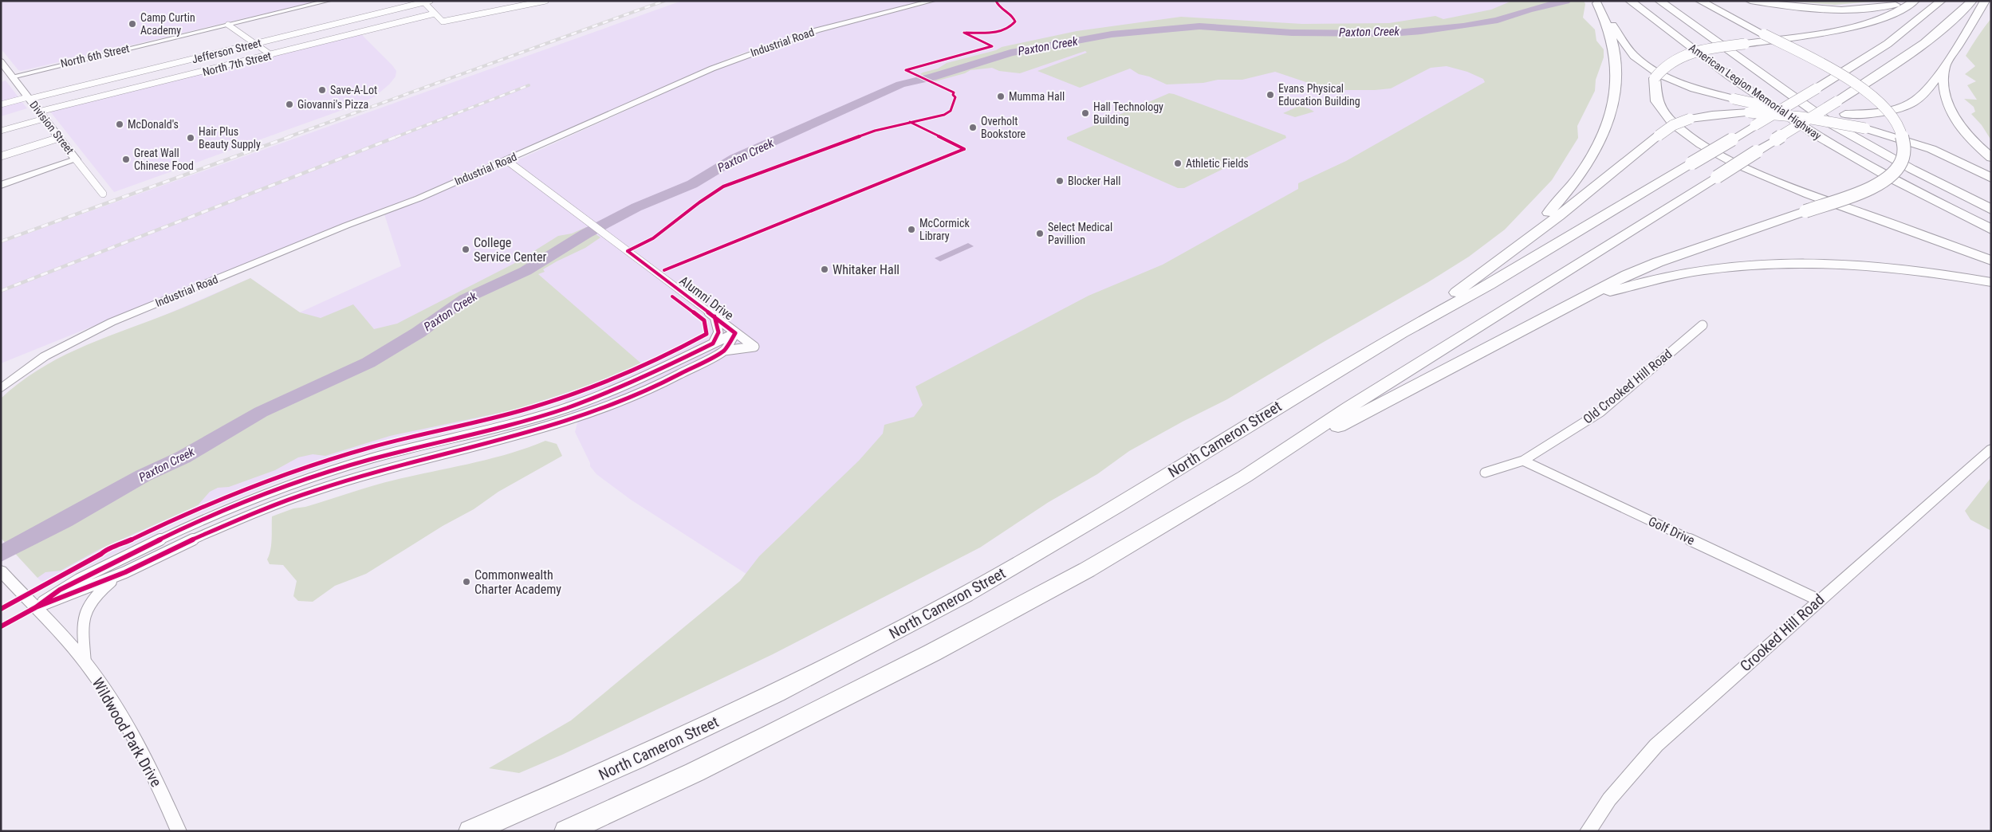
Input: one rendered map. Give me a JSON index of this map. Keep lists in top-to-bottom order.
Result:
{
  "streets": {
    "highway": ["American Legion Memorial Highway", "North Cameron Street"],
    "main road": ["North 6th Street", "Division Street"],
    "street": [
      "Industrial Road",
      "Jefferson Street",
      "North 7th Street",
      "Alumni Drive",
      "Old Crooked Hill Road",
      "Golf Drive",
      "Crooked Hill Road",
      "Wildwood Park Drive"
    ]
  },
  "crossings": [
    ["Industrial Road", "Alumni Drive"],
    ["Jefferson Street", "Division Street"],
    ["North 6th Street", "Division Street"],
    ["North 7th Street", "Division Street"],
    ["Old Crooked Hill Road", "Golf Drive"],
    ["Golf Drive", "Crooked Hill Road"]
  ],
  "water": ["Paxton Creek"],
  "places": [
    "Camp Curtin Academy",
    "Save-A-Lot",
    "Evans Physical Education Building",
    "Mumma Hall",
    "Giovanni's Pizza",
    "Hall Technology Building",
    "McDonald's",
    "Overholt Bookstore",
    "Hair Plus Beauty Supply",
    "Great Wall Chinese Food",
    "Athletic Fields",
    "Blocker Hall",
    "McCormick Library",
    "Select Medical Pavillion",
    "College Service Center",
    "Whitaker Hall",
    "Commonwealth Charter Academy"
  ]
}
